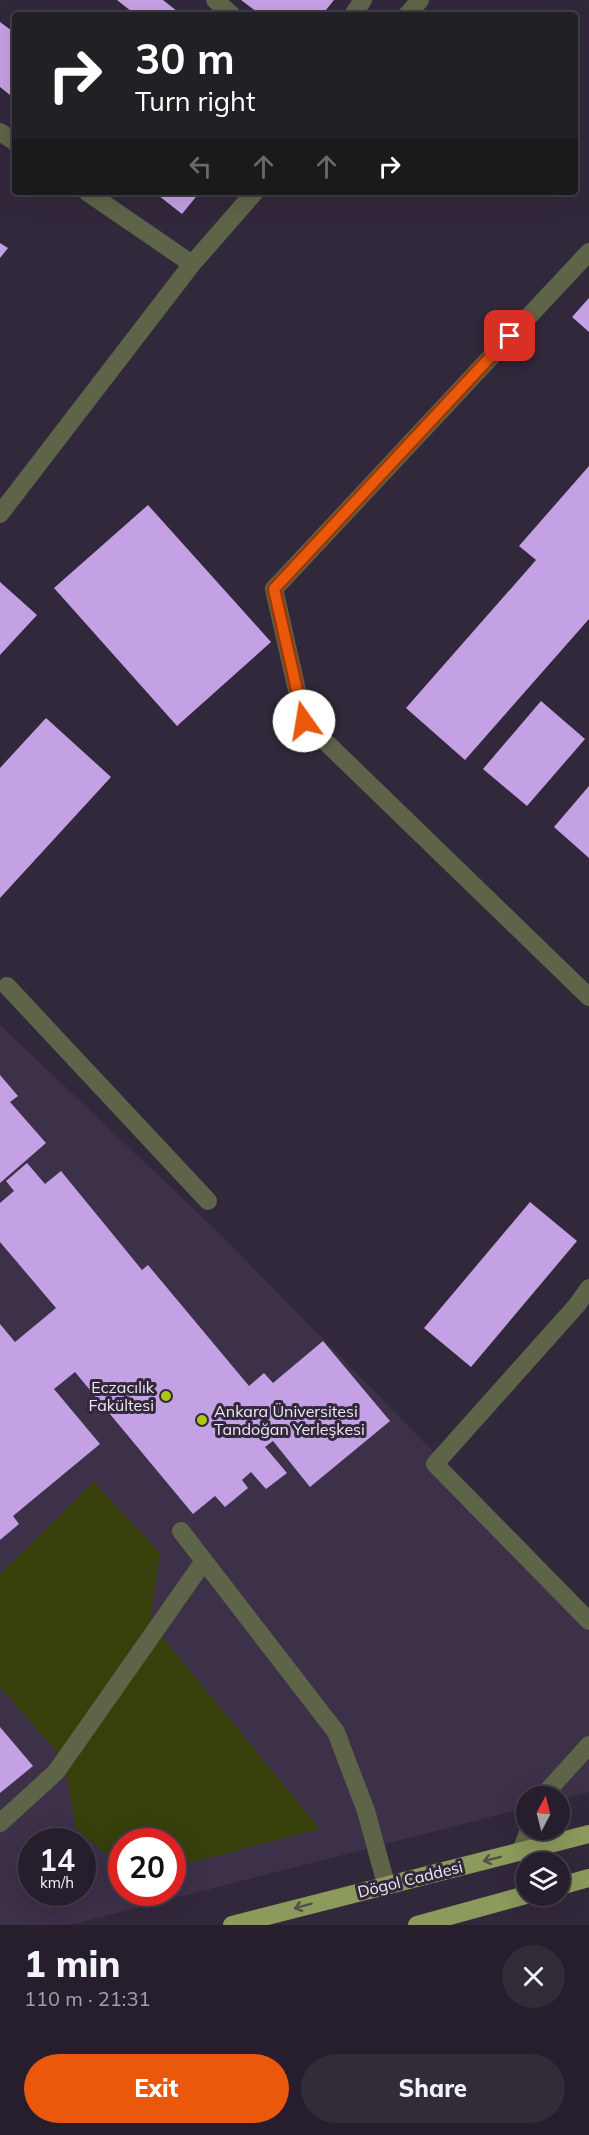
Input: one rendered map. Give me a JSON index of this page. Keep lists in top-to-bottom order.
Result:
{
  "streets": {
    "main road": ["Dögol Caddesi"]
  },
  "places": ["Eczacılık Fakültesi", "Ankara Üniversitesi Tandoğan Yerleşkesi"],
  "north": "top",
  "page": {
    "turn": ["30 m", "Turn right"],
    "speed": "14 km/h",
    "limit": "20",
    "heading": ["1 min", "110 m · 21:31"],
    "buttons": ["Exit", "Share"]
  }
}
